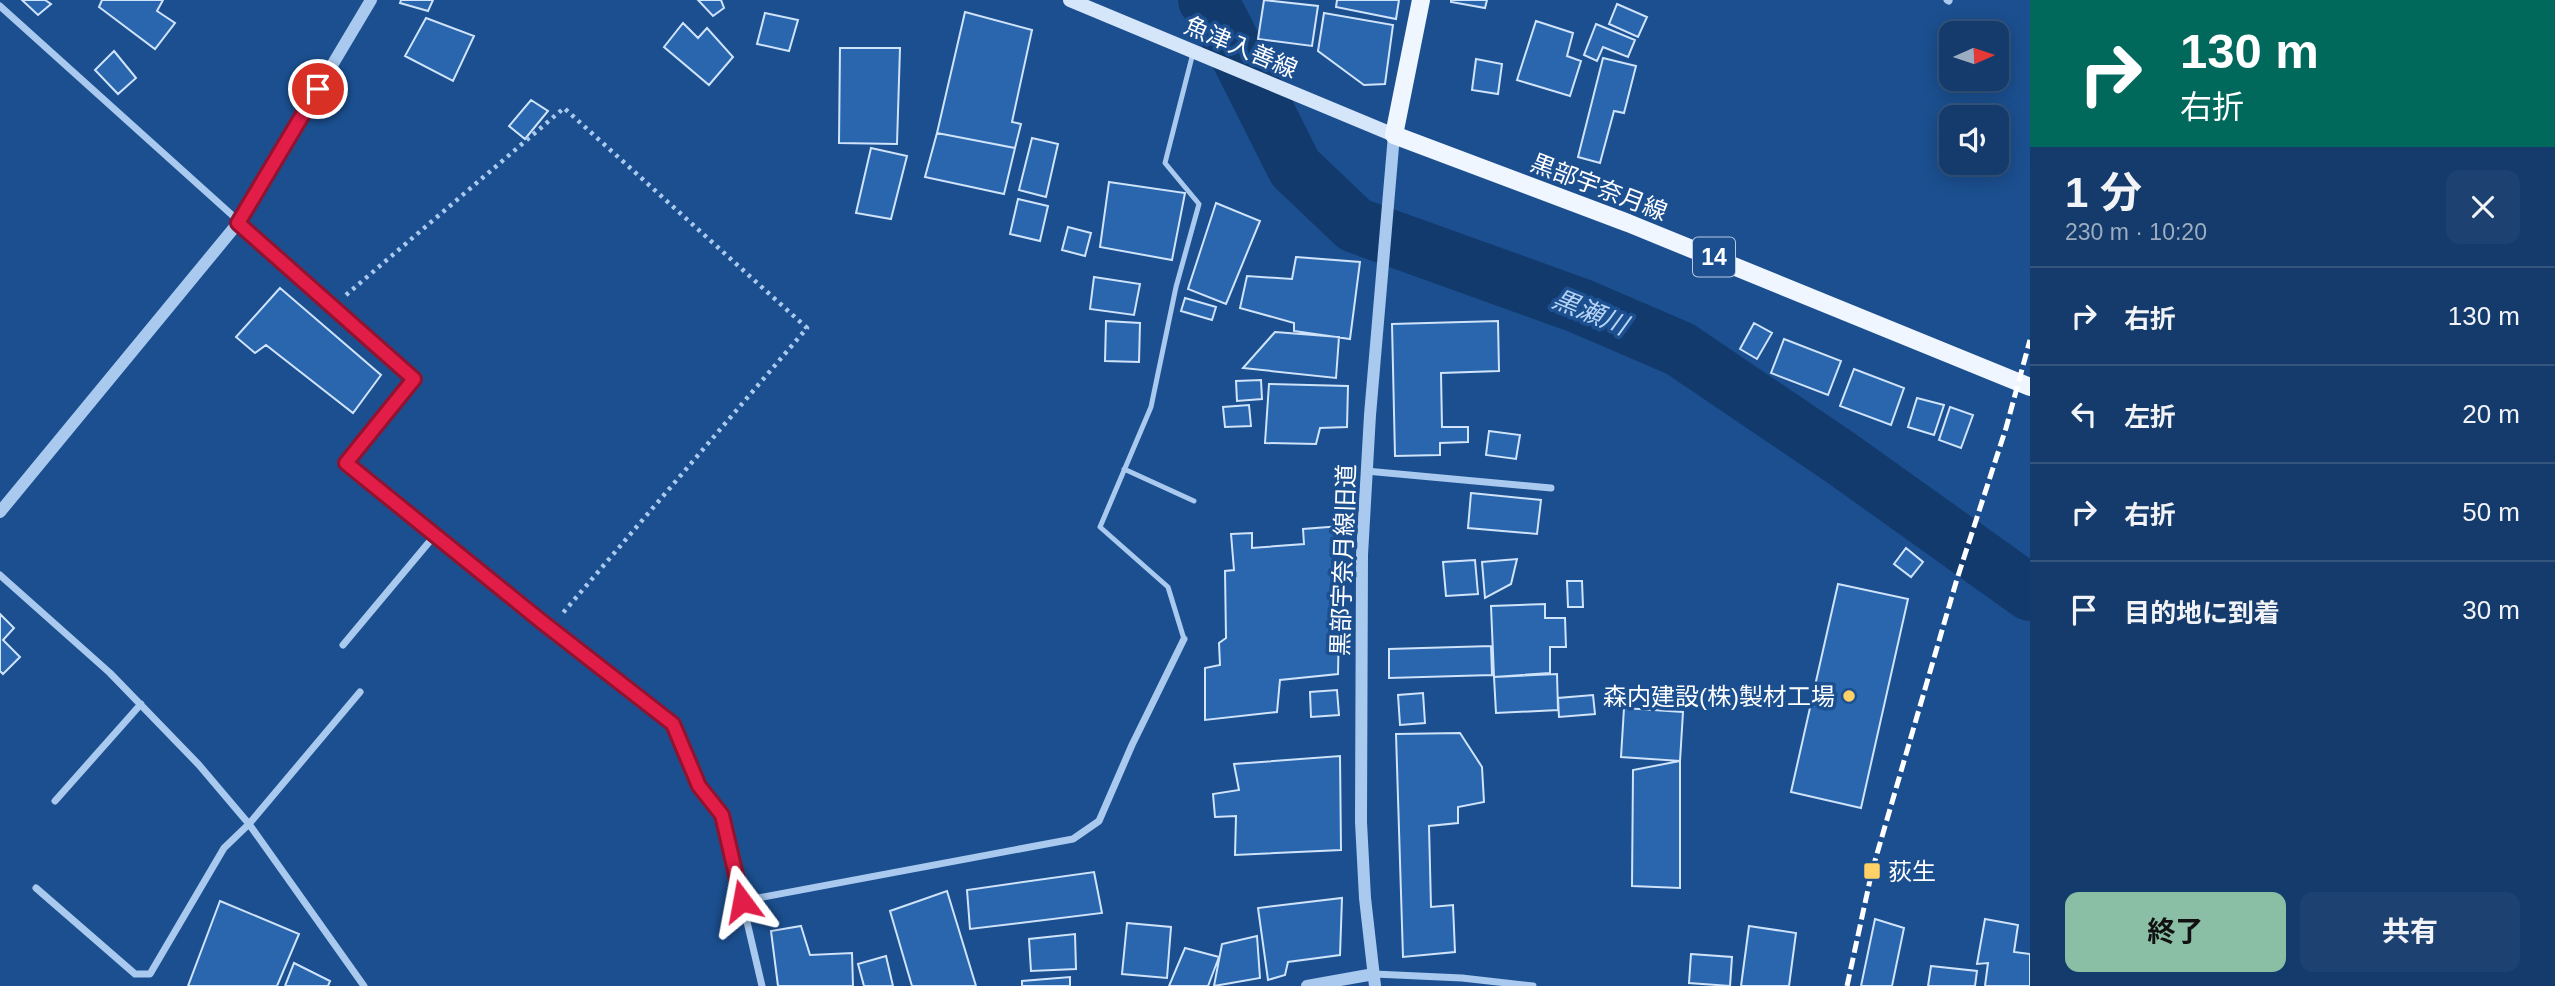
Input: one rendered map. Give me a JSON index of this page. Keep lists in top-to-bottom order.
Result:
{
  "streets": {
    "main road": ["魚津入善線", "黒部宇奈月線", "14"],
    "street": ["黒部宇奈月線旧道"]
  },
  "crossings": [
    ["魚津入善線", "黒部宇奈月線"],
    ["魚津入善線", "黒部宇奈月線旧道"],
    ["黒部宇奈月線", "黒部宇奈月線旧道"]
  ],
  "water": ["黒瀬川"],
  "places": {
    "other": ["森内建設(株)製材工場"],
    "transit": ["荻生"]
  },
  "north": "right",
  "page": {
    "turn": ["130 m", "右折"],
    "heading": ["1 分", "230 m · 10:20"],
    "list": [
      {
        "name": "右折",
        "value": "130 m"
      },
      {
        "name": "左折",
        "value": "20 m"
      },
      {
        "name": "右折",
        "value": "50 m"
      },
      {
        "name": "目的地に到着",
        "value": "30 m"
      }
    ],
    "buttons": ["終了", "共有"]
  }
}
